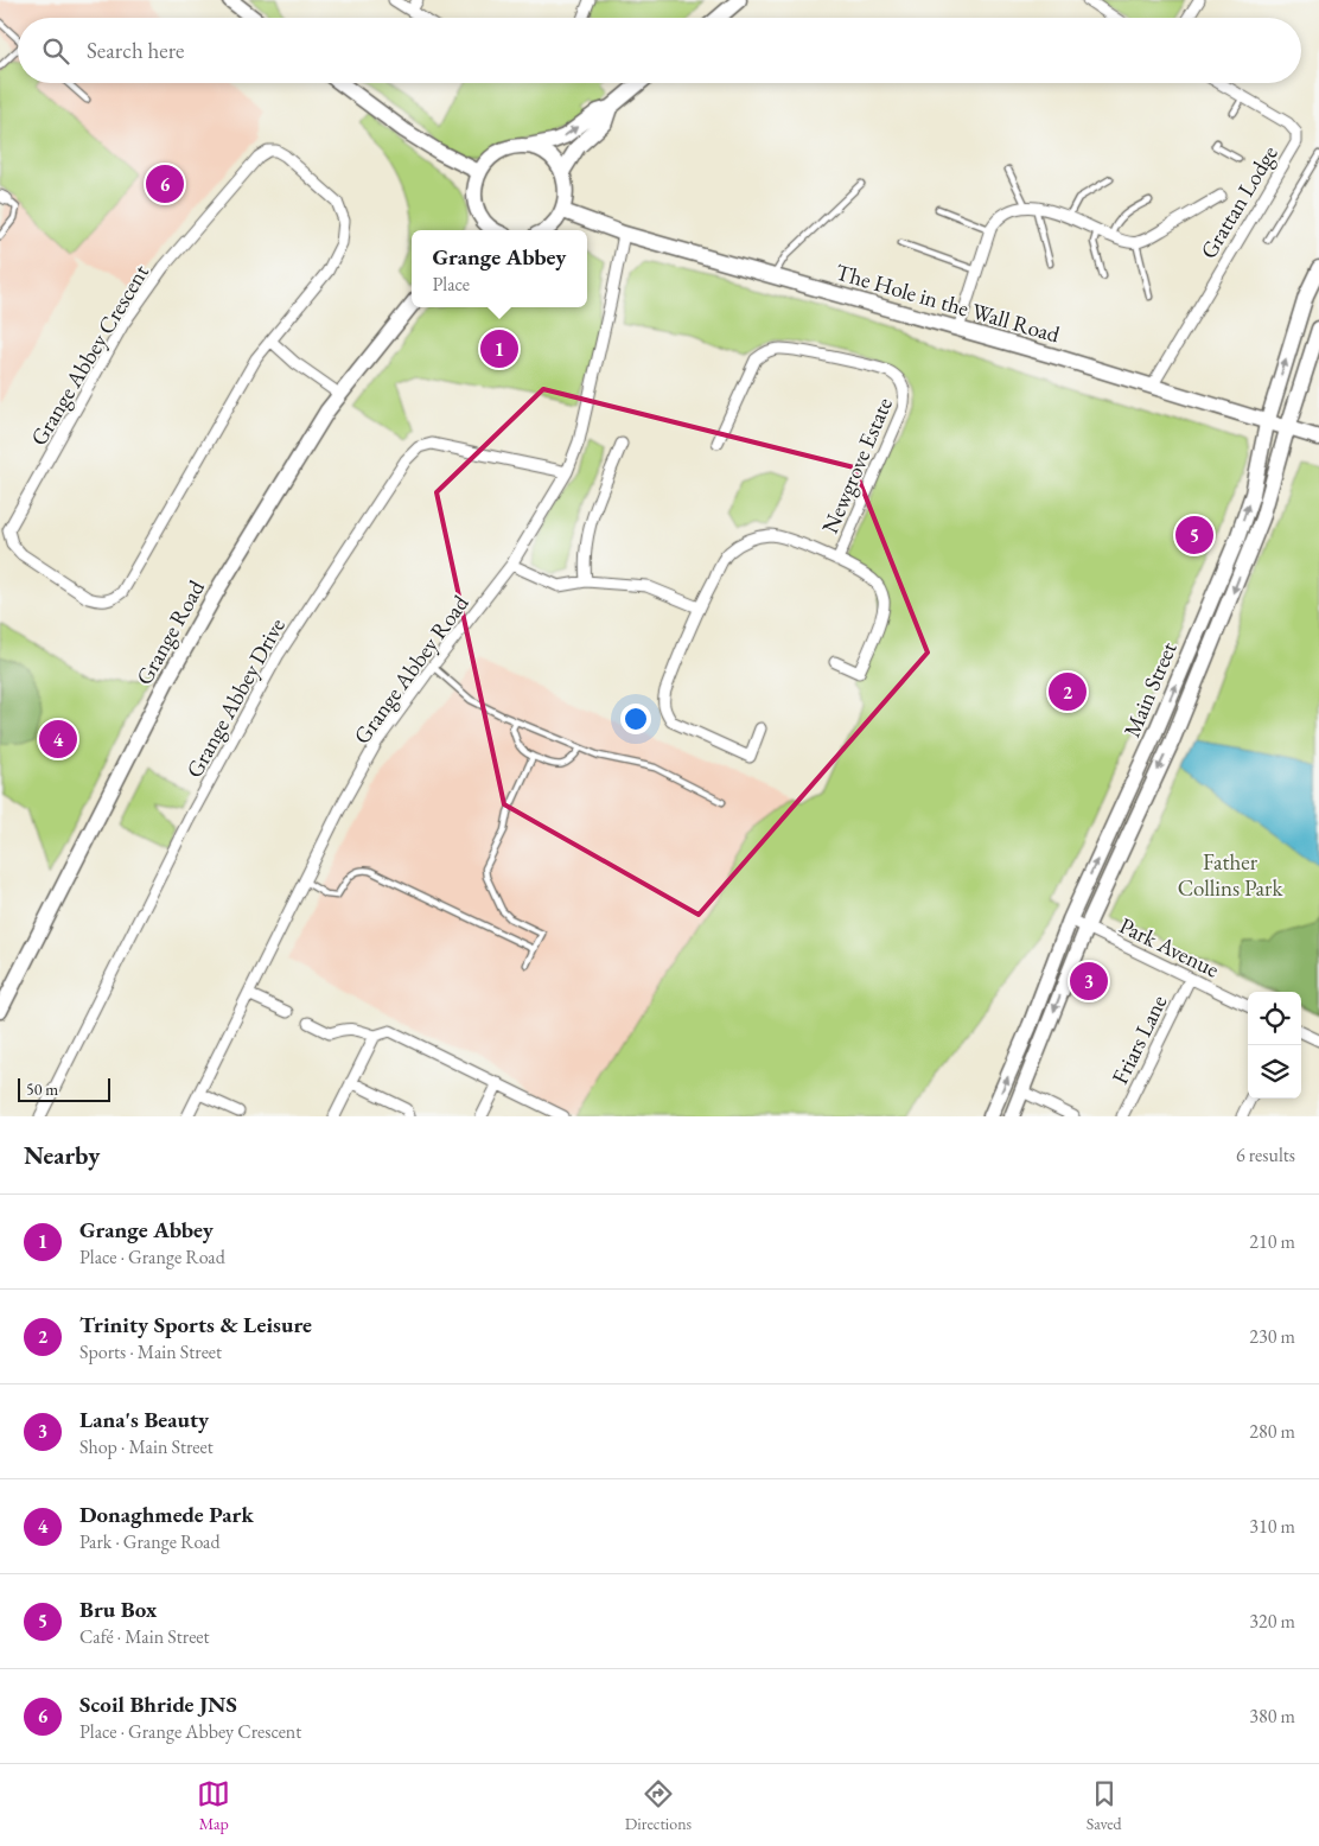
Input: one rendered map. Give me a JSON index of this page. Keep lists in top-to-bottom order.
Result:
{
  "streets": {
    "street": [
      "Grattan Lodge",
      "The Hole in the Wall Road",
      "Grange Abbey Crescent",
      "Newgrove Estate",
      "Grange Road",
      "Grange Abbey Road",
      "Main Street",
      "Grange Abbey Drive",
      "Park Avenue",
      "Friars Lane"
    ]
  },
  "crossings": [
    ["Grattan Lodge", "The Hole in the Wall Road"],
    ["The Hole in the Wall Road", "Grange Abbey Road"],
    ["The Hole in the Wall Road", "Main Street"],
    ["Grange Abbey Road", "Grange Abbey Drive"],
    ["Main Street", "Park Avenue"],
    ["Park Avenue", "Friars Lane"]
  ],
  "parks": ["Father Collins Park"],
  "scale_bar": "50 m",
  "page": {
    "search": "Search here",
    "pins": [
      "6",
      "1",
      "5",
      "2",
      "4",
      "3"
    ],
    "popup": ["Grange Abbey", "Place"],
    "scale": "50 m",
    "heading": ["Nearby", "6 results"],
    "list": [
      {
        "mark": "1",
        "name": "Grange Abbey",
        "note": "Place · Grange Road",
        "value": "210 m"
      },
      {
        "mark": "2",
        "name": "Trinity Sports & Leisure",
        "note": "Sports · Main Street",
        "value": "230 m"
      },
      {
        "mark": "3",
        "name": "Lana's Beauty",
        "note": "Shop · Main Street",
        "value": "280 m"
      },
      {
        "mark": "4",
        "name": "Donaghmede Park",
        "note": "Park · Grange Road",
        "value": "310 m"
      },
      {
        "mark": "5",
        "name": "Bru Box",
        "note": "Café · Main Street",
        "value": "320 m"
      },
      {
        "mark": "6",
        "name": "Scoil Bhride JNS",
        "note": "Place · Grange Abbey Crescent",
        "value": "380 m"
      }
    ],
    "nav": ["Map", "Directions", "Saved"]
  }
}
